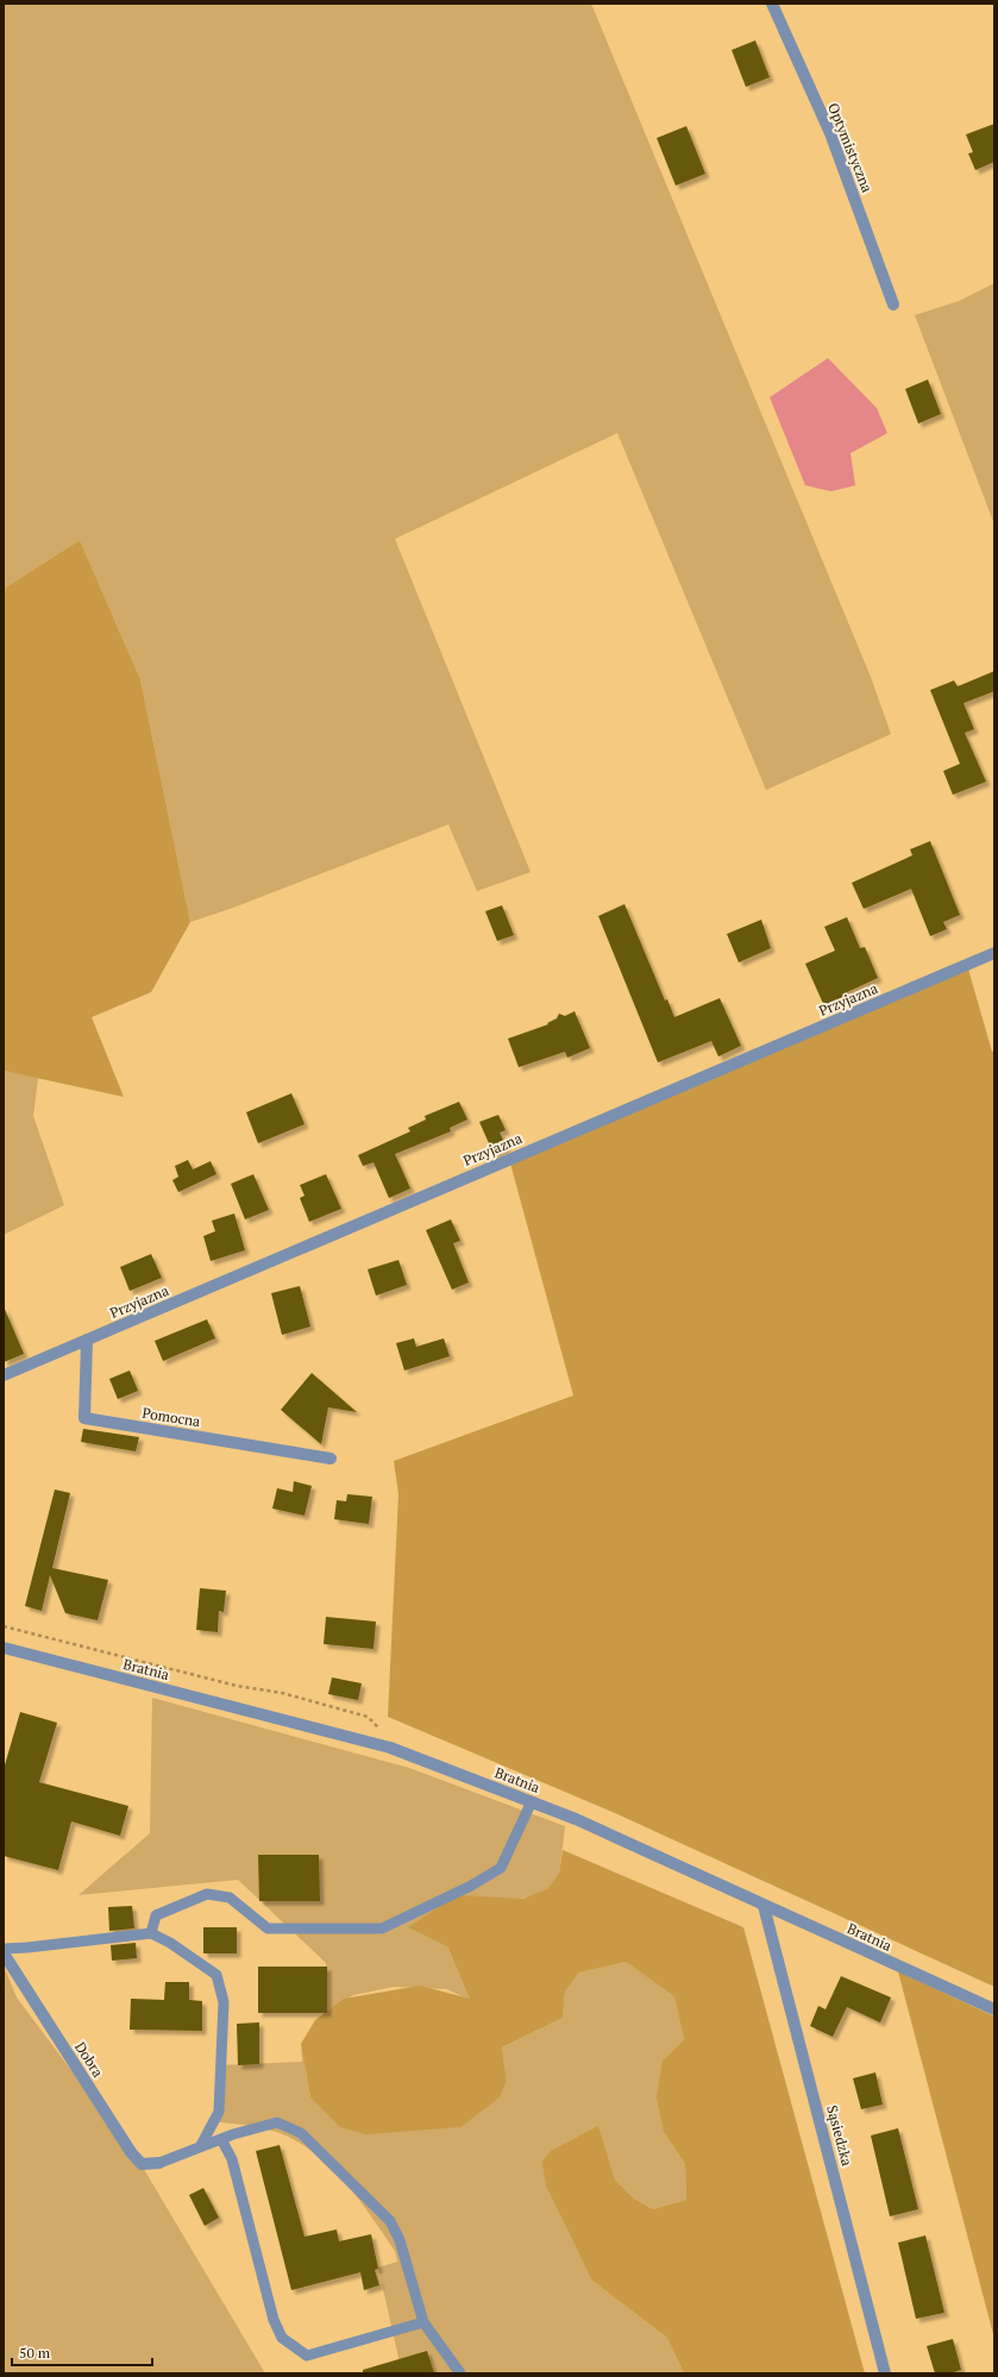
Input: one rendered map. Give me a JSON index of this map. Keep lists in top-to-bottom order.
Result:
{
  "streets": {
    "street": [
      "Optymistyczna",
      "Przyjazna",
      "Pomocna",
      "Bratnia",
      "Dobra",
      "Sąsiedzka"
    ]
  },
  "crossings": [
    ["Przyjazna", "Pomocna"],
    ["Bratnia", "Sąsiedzka"]
  ],
  "scale_bar": "50 m"
}
